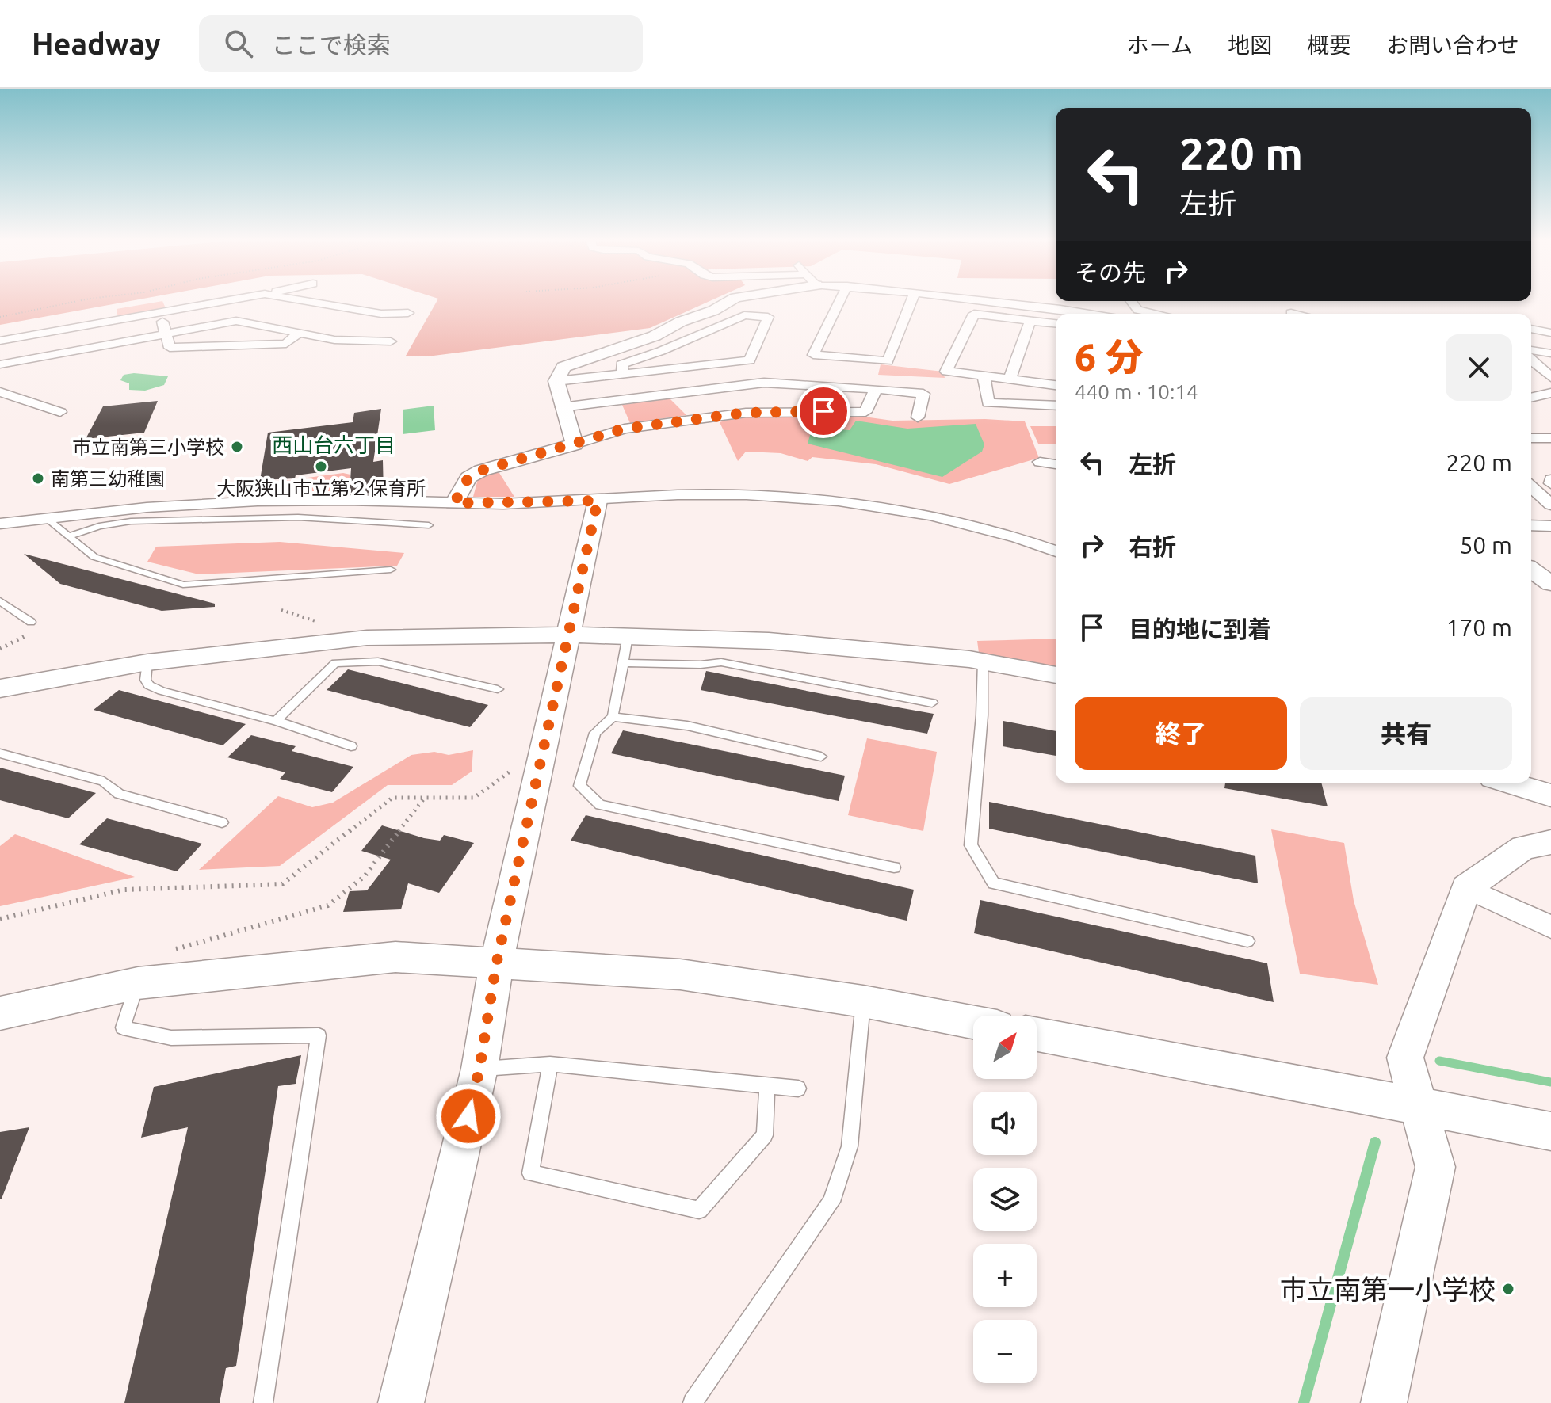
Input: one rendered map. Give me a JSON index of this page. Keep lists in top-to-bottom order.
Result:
{
  "districts": ["西山台六丁目"],
  "places": [
    "市立南第三小学校",
    "大阪狭山市立第２保育所",
    "南第三幼稚園",
    "市立南第一小学校"
  ],
  "north": "top right",
  "page": {
    "header": "Headway",
    "search": "ここで検索",
    "nav": [
      "ホーム",
      "地図",
      "概要",
      "お問い合わせ"
    ],
    "turn": ["220 m", "左折"],
    "then": "その先",
    "heading": ["6 分", "440 m · 10:14"],
    "list": [
      {
        "name": "左折",
        "value": "220 m"
      },
      {
        "name": "右折",
        "value": "50 m"
      },
      {
        "name": "目的地に到着",
        "value": "170 m"
      }
    ],
    "buttons": ["終了", "共有"],
    "map_buttons": ["+", "−"]
  }
}
